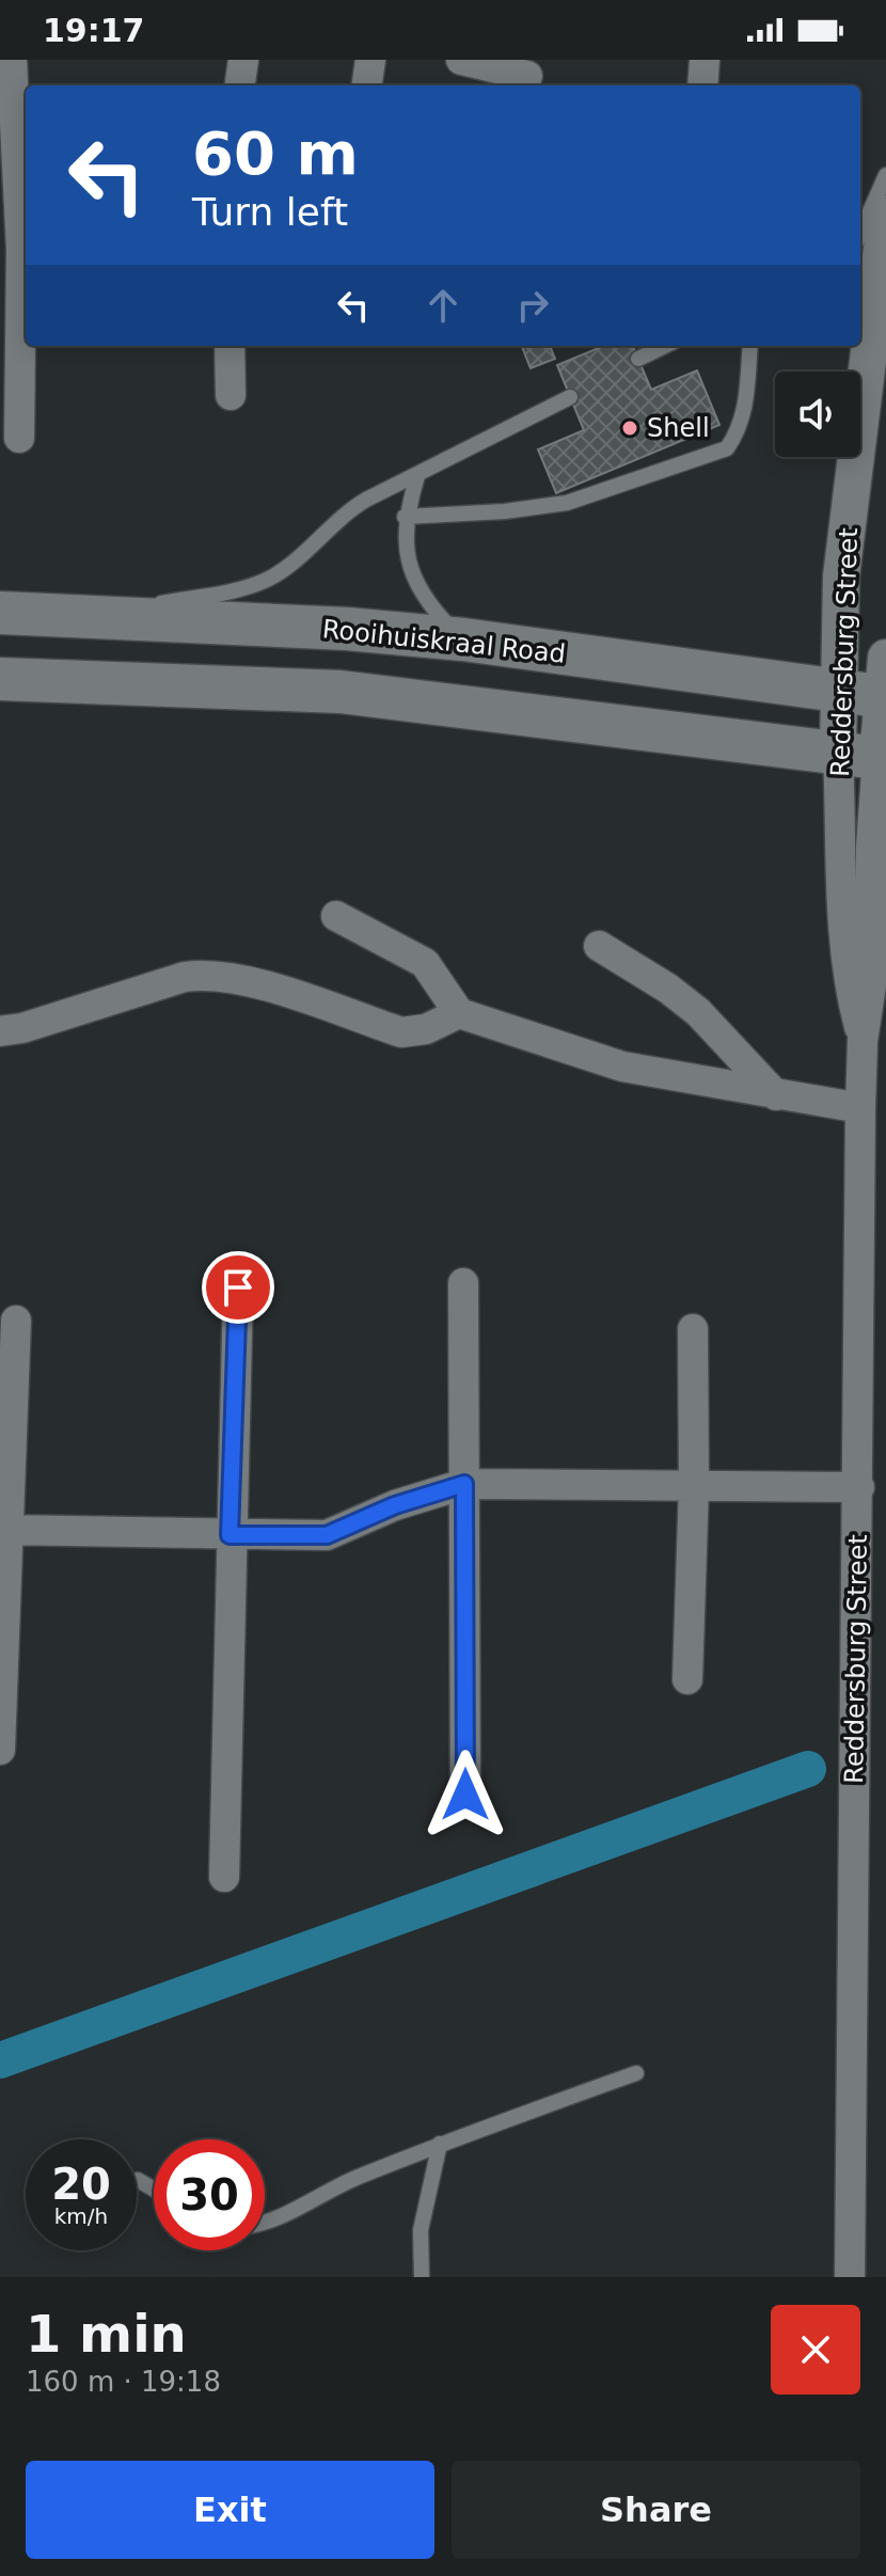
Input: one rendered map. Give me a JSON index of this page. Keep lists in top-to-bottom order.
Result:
{
  "streets": {
    "main road": ["Rooihuiskraal Road"],
    "street": ["Reddersburg Street"]
  },
  "crossings": [
    ["Rooihuiskraal Road", "Reddersburg Street"]
  ],
  "places": ["Shell"],
  "page": {
    "status": "19:17",
    "turn": ["60 m", "Turn left"],
    "speed": "20 km/h",
    "limit": "30",
    "heading": ["1 min", "160 m · 19:18"],
    "buttons": ["Exit", "Share"]
  }
}
